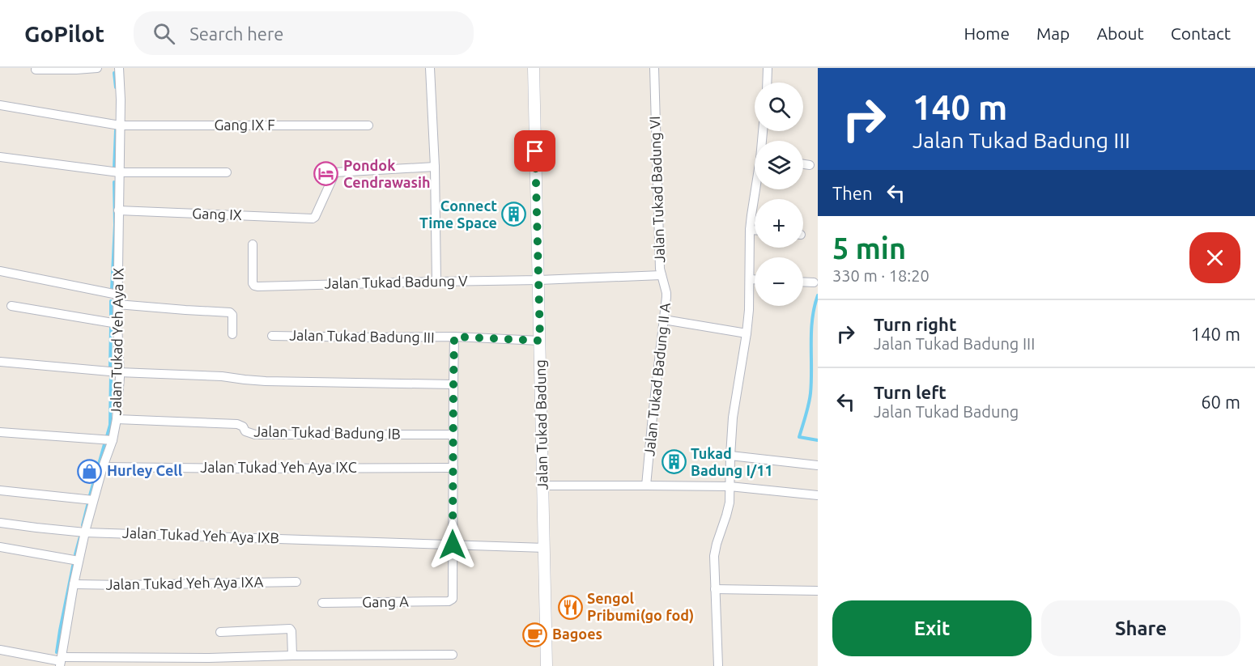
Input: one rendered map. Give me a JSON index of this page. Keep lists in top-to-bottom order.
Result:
{
  "streets": {
    "street": [
      "Gang IX F",
      "Jalan Tukad Badung VI",
      "Gang IX",
      "Jalan Tukad Badung V",
      "Jalan Tukad Badung III",
      "Jalan Tukad Yeh Aya IX",
      "Jalan Tukad Badung II A",
      "Jalan Tukad Badung",
      "Jalan Tukad Badung IB",
      "Jalan Tukad Yeh Aya IXC",
      "Jalan Tukad Yeh Aya IXB",
      "Jalan Tukad Yeh Aya IXA",
      "Gang A"
    ]
  },
  "crossings": [
    ["Gang IX F", "Jalan Tukad Yeh Aya IX"],
    ["Jalan Tukad Badung VI", "Jalan Tukad Badung V"],
    ["Jalan Tukad Badung VI", "Jalan Tukad Badung II A"],
    ["Jalan Tukad Badung VI", "Jalan Tukad Badung"],
    ["Gang IX", "Jalan Tukad Yeh Aya IX"],
    ["Jalan Tukad Badung V", "Jalan Tukad Badung"],
    ["Jalan Tukad Badung III", "Jalan Tukad Badung"],
    ["Jalan Tukad Yeh Aya IX", "Jalan Tukad Badung IB"],
    ["Jalan Tukad Yeh Aya IX", "Jalan Tukad Yeh Aya IXC"],
    ["Jalan Tukad Yeh Aya IX", "Jalan Tukad Yeh Aya IXB"],
    ["Jalan Tukad Yeh Aya IX", "Jalan Tukad Yeh Aya IXA"],
    ["Jalan Tukad Badung", "Jalan Tukad Yeh Aya IXB"],
    ["Jalan Tukad Yeh Aya IXB", "Gang A"]
  ],
  "places": {
    "hotel": ["Pondok Cendrawasih"],
    "building": ["Connect Time Space", "Tukad Badung I/11"],
    "shop": ["Hurley Cell"],
    "restaurant": ["Sengol Pribumi(go fod)"],
    "cafe": ["Bagoes"]
  },
  "page": {
    "header": "GoPilot",
    "search": "Search here",
    "nav": [
      "Home",
      "Map",
      "About",
      "Contact"
    ],
    "turn": ["140 m", "Jalan Tukad Badung III"],
    "map_buttons": ["+", "−"],
    "then": "Then",
    "heading": ["5 min", "330 m · 18:20"],
    "list": [
      {
        "name": "Turn right",
        "note": "Jalan Tukad Badung III",
        "value": "140 m"
      },
      {
        "name": "Turn left",
        "note": "Jalan Tukad Badung",
        "value": "60 m"
      }
    ],
    "buttons": ["Exit", "Share"]
  }
}
